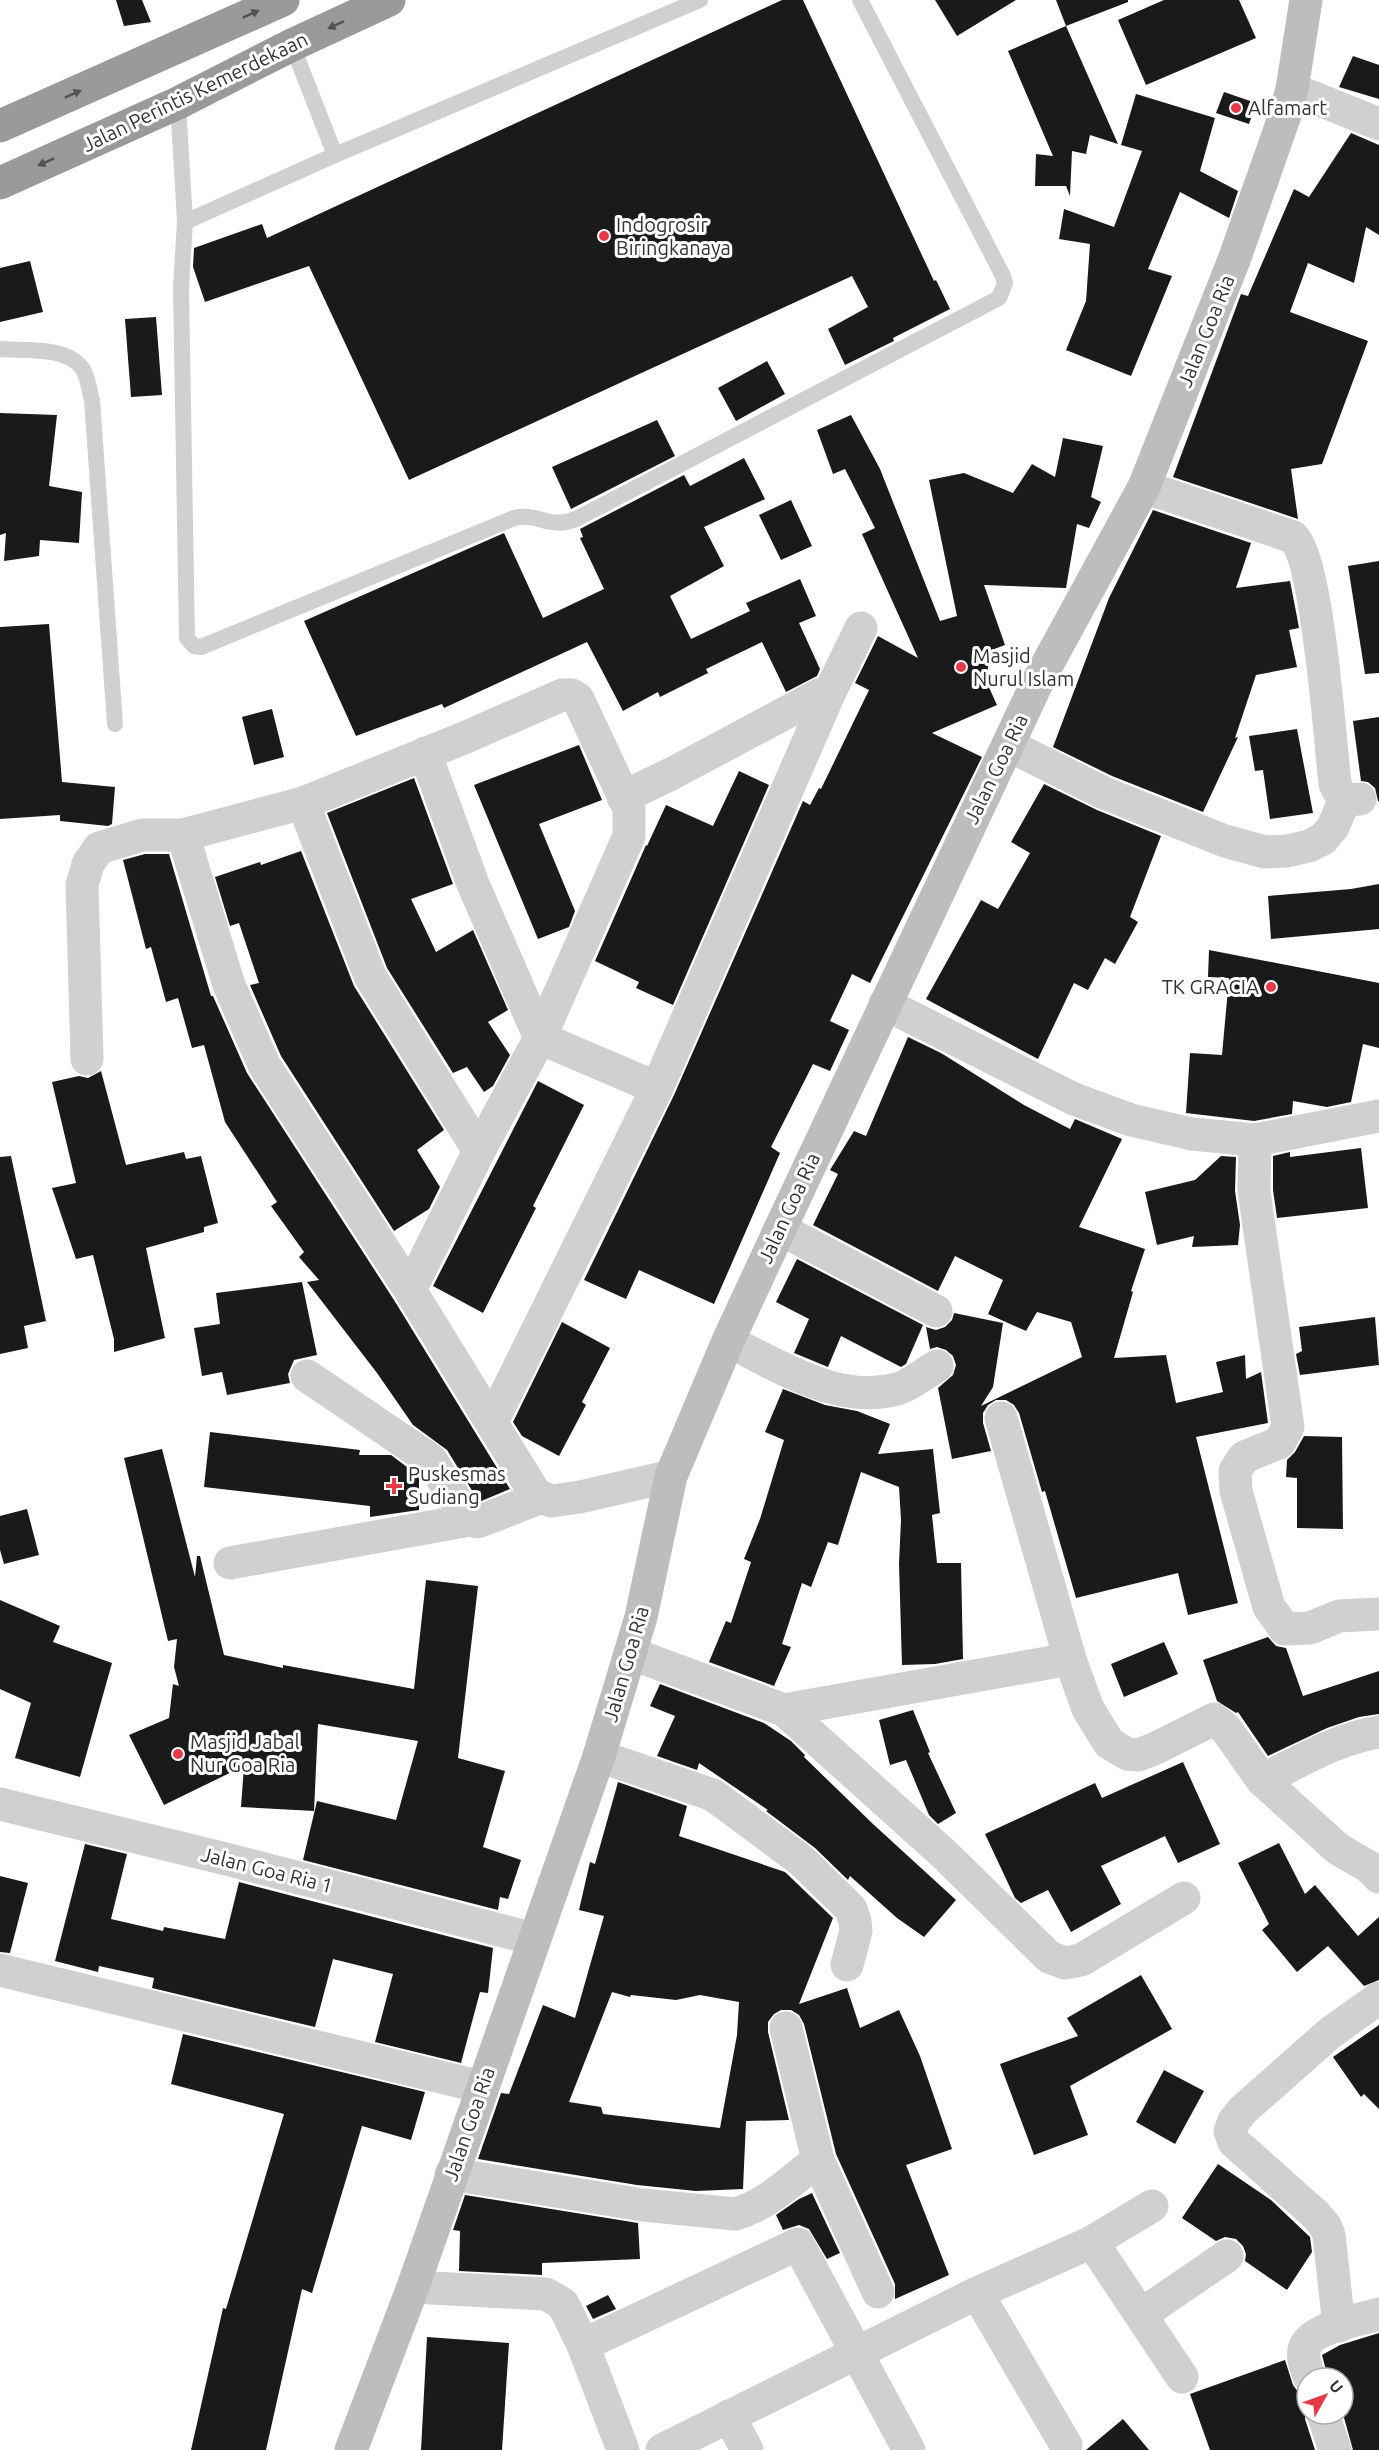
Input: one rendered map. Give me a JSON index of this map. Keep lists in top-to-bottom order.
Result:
{
  "streets": {
    "highway": ["Jalan Perintis Kemerdekaan"],
    "main road": ["Jalan Goa Ria"],
    "street": ["Jalan Goa Ria 1"]
  },
  "crossings": [
    ["Jalan Goa Ria", "Jalan Goa Ria 1"]
  ],
  "places": {
    "other": [
      "Alfamart",
      "Indogrosir Biringkanaya",
      "Masjid Nurul Islam",
      "TK GRACIA",
      "Masjid Jabal Nur Goa Ria"
    ],
    "health": ["Puskesmas Sudiang"]
  },
  "north": "top right"
}
